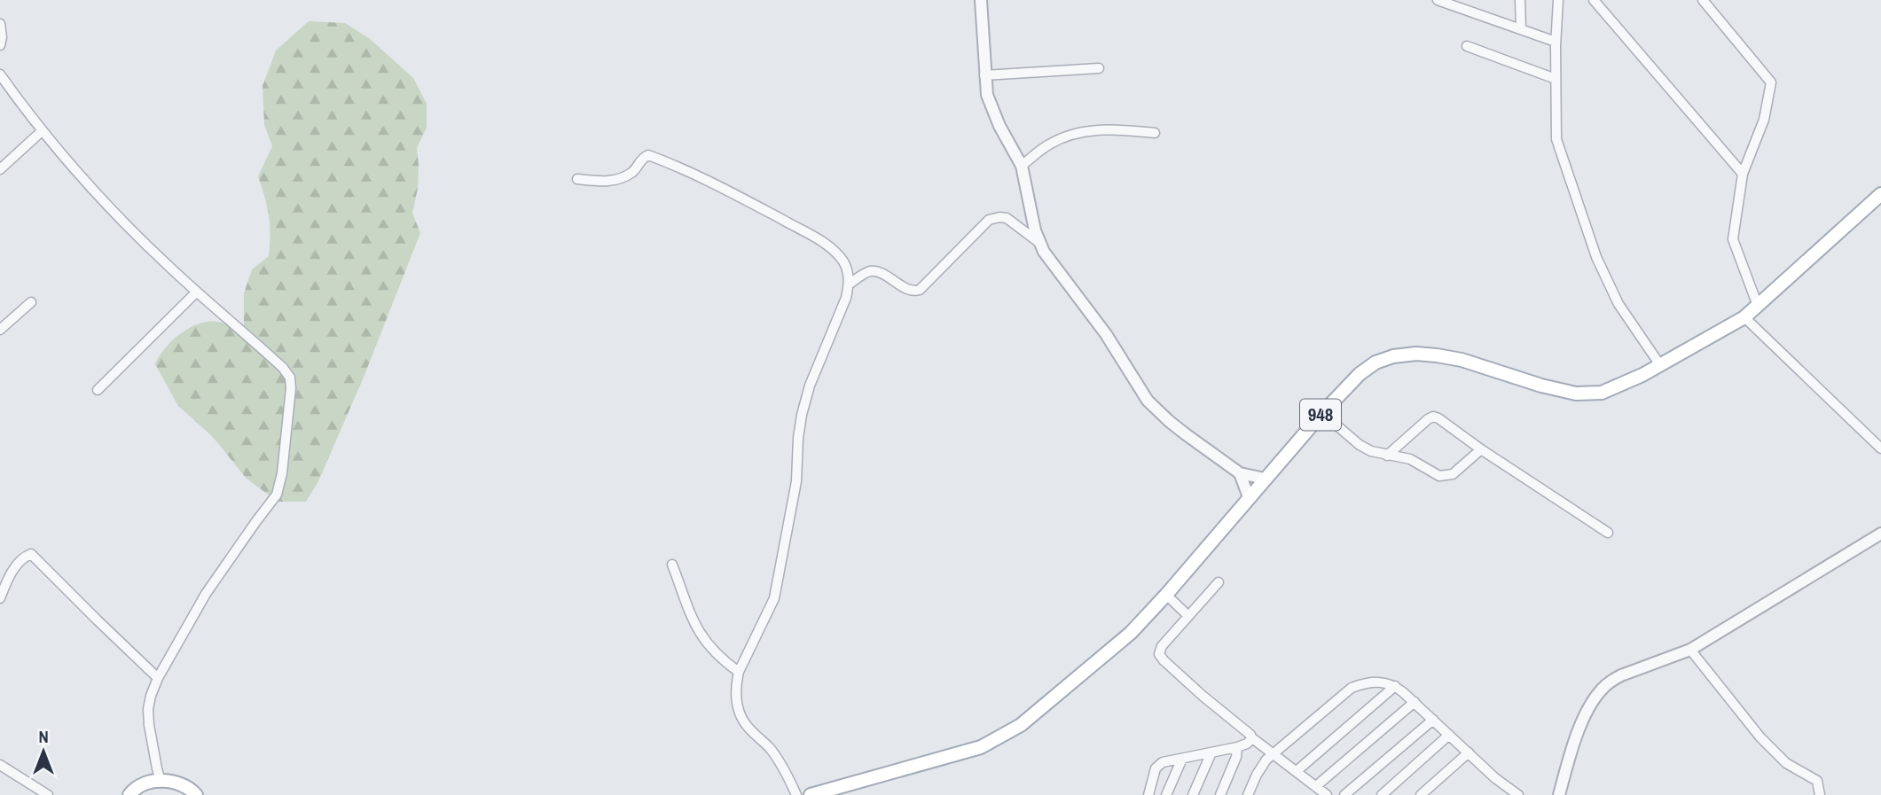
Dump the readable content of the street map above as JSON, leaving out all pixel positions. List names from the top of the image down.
{
  "streets": {
    "main road": ["948"]
  },
  "north": "top"
}
